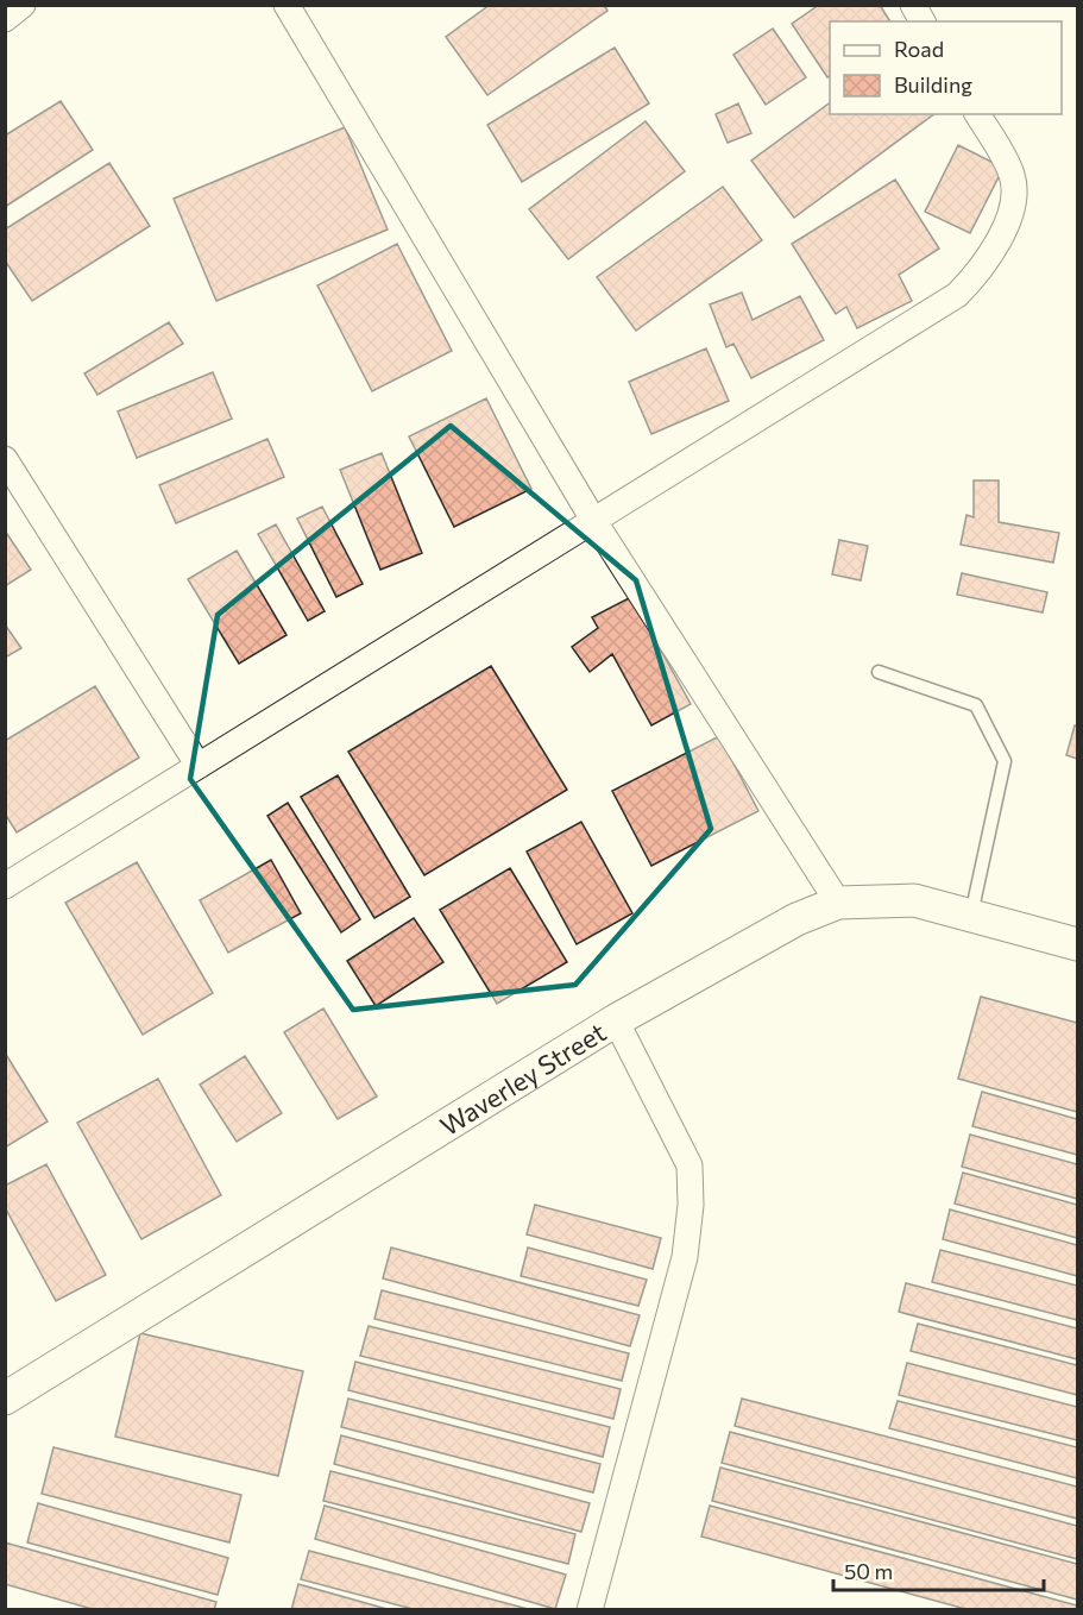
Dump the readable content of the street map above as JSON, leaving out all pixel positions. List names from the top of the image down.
{
  "streets": {
    "street": ["Waverley Street"]
  },
  "legend": ["Road", "Building"],
  "scale_bar": "50 m"
}
